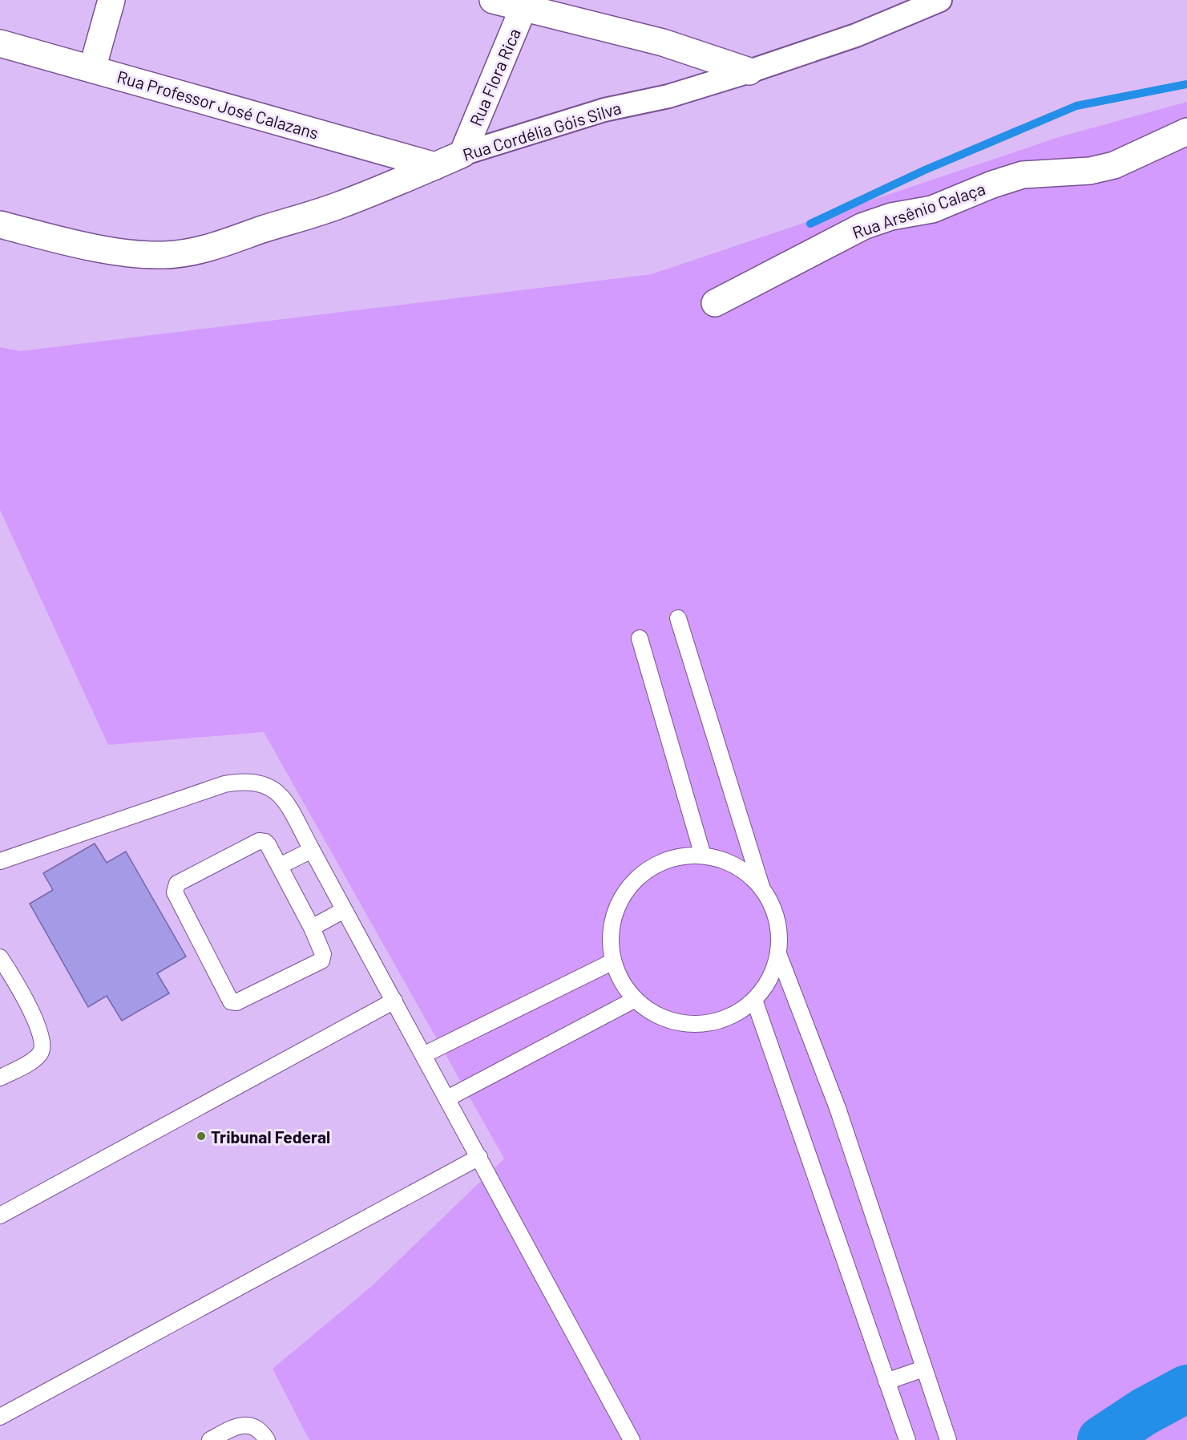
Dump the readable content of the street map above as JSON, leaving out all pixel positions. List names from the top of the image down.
{
  "streets": {
    "street": [
      "Rua Flora Rica",
      "Rua Professor José Calazans",
      "Rua Cordélia Góis Silva",
      "Rua Arsênio Calaça"
    ]
  },
  "crossings": [
    ["Rua Flora Rica", "Rua Cordélia Góis Silva"],
    ["Rua Professor José Calazans", "Rua Cordélia Góis Silva"]
  ],
  "places": ["Tribunal Federal"]
}
